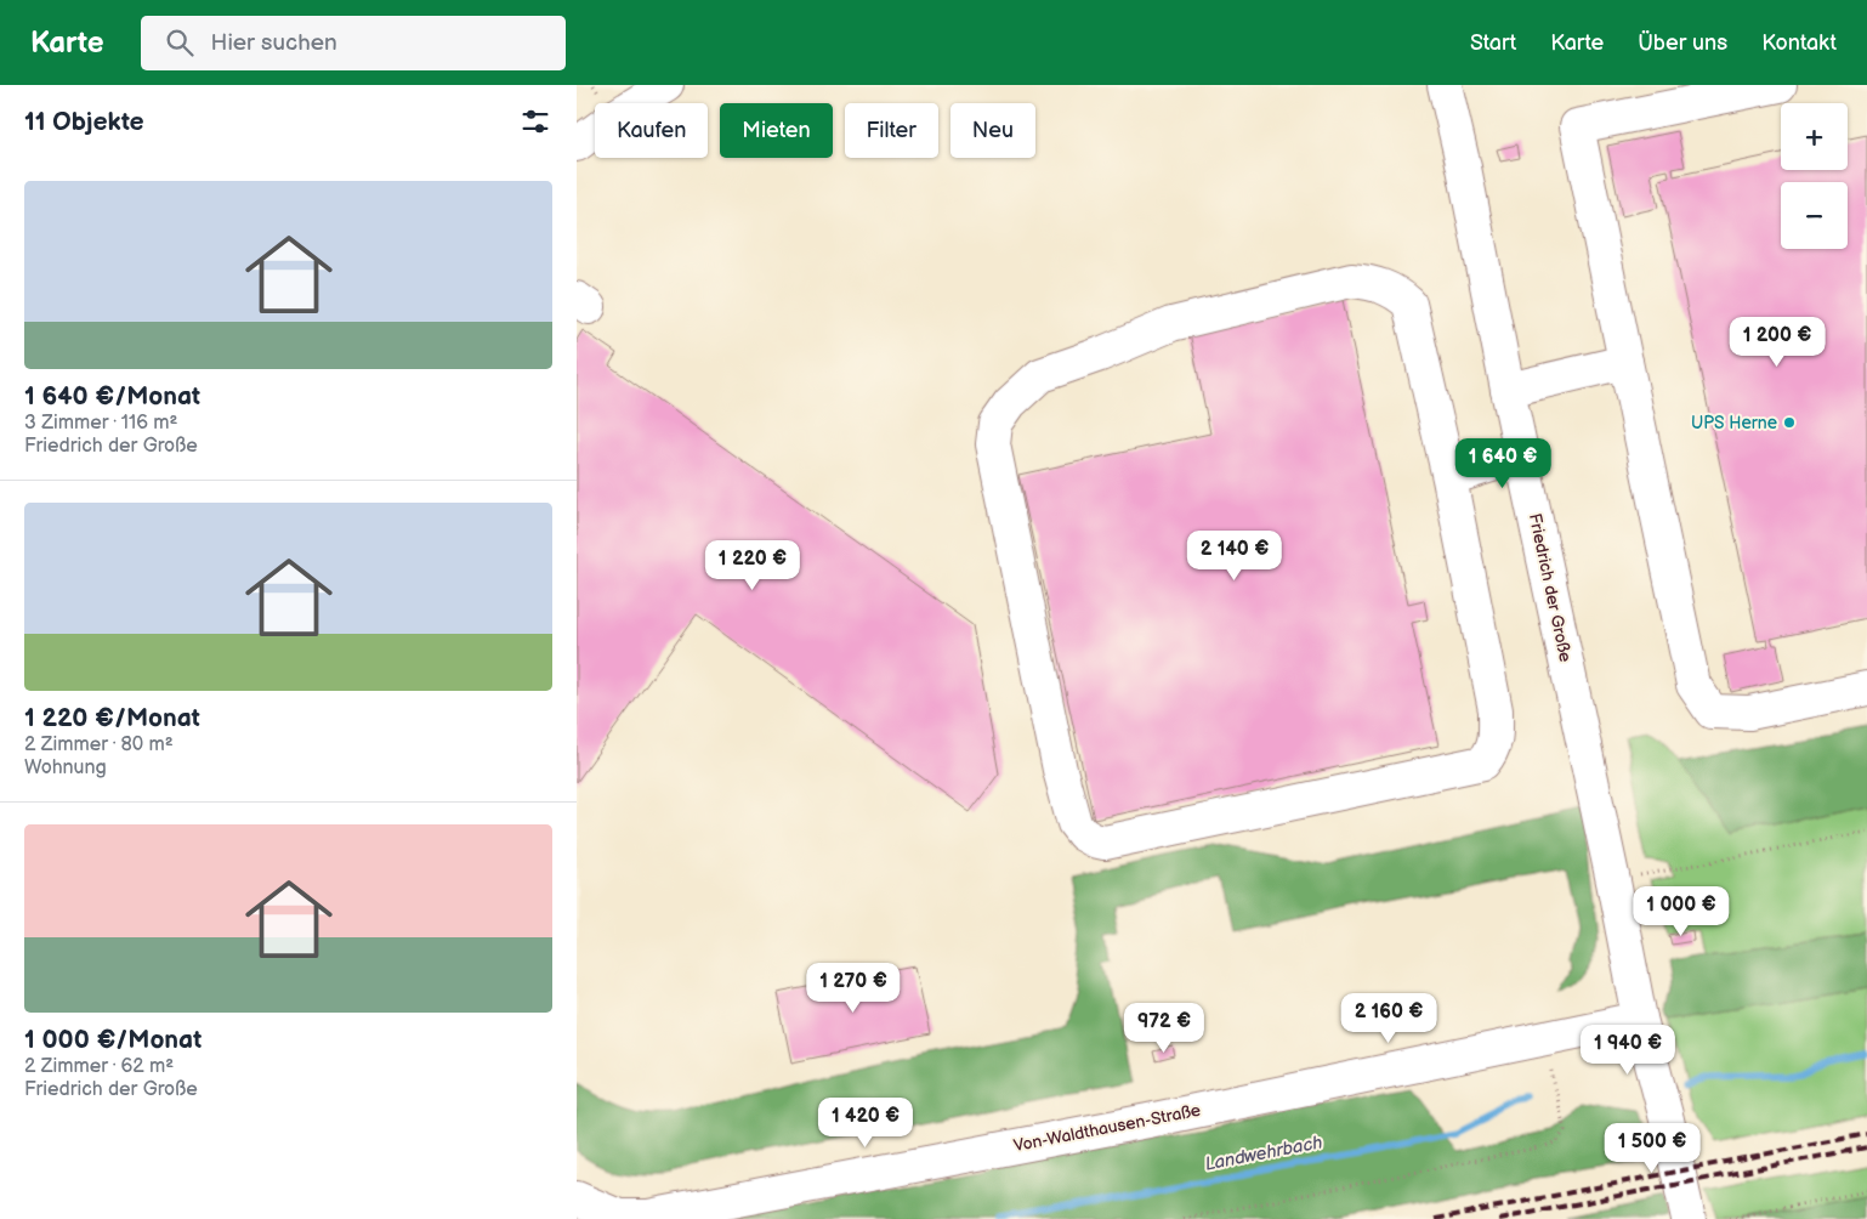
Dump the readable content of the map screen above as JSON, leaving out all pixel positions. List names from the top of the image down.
{
  "streets": {
    "street": ["Friedrich der Große", "Von-Waldthausen-Straße"]
  },
  "crossings": [
    ["Friedrich der Große", "Von-Waldthausen-Straße"]
  ],
  "water": ["Landwehrbach"],
  "places": ["UPS Herne"],
  "page": {
    "header": "Karte",
    "search": "Hier suchen",
    "nav": [
      "Start",
      "Karte",
      "Über uns",
      "Kontakt"
    ],
    "heading": "11 Objekte",
    "map_buttons": ["+", "−"],
    "chip": [
      "Kaufen",
      "Mieten",
      "Filter",
      "Neu"
    ],
    "list": [
      {
        "name": "1 640 €/Monat",
        "note": "3 Zimmer · 116 m² · Friedrich der Große"
      },
      {
        "name": "1 220 €/Monat",
        "note": "2 Zimmer · 80 m² · Wohnung"
      },
      {
        "name": "1 000 €/Monat",
        "note": "2 Zimmer · 62 m² · Friedrich der Große"
      }
    ],
    "price": [
      "1 200 €",
      "1 640 €",
      "2 140 €",
      "1 220 €",
      "1 000 €",
      "1 270 €",
      "2 160 €",
      "972 €",
      "1 940 €",
      "1 420 €",
      "1 500 €"
    ]
  }
}
